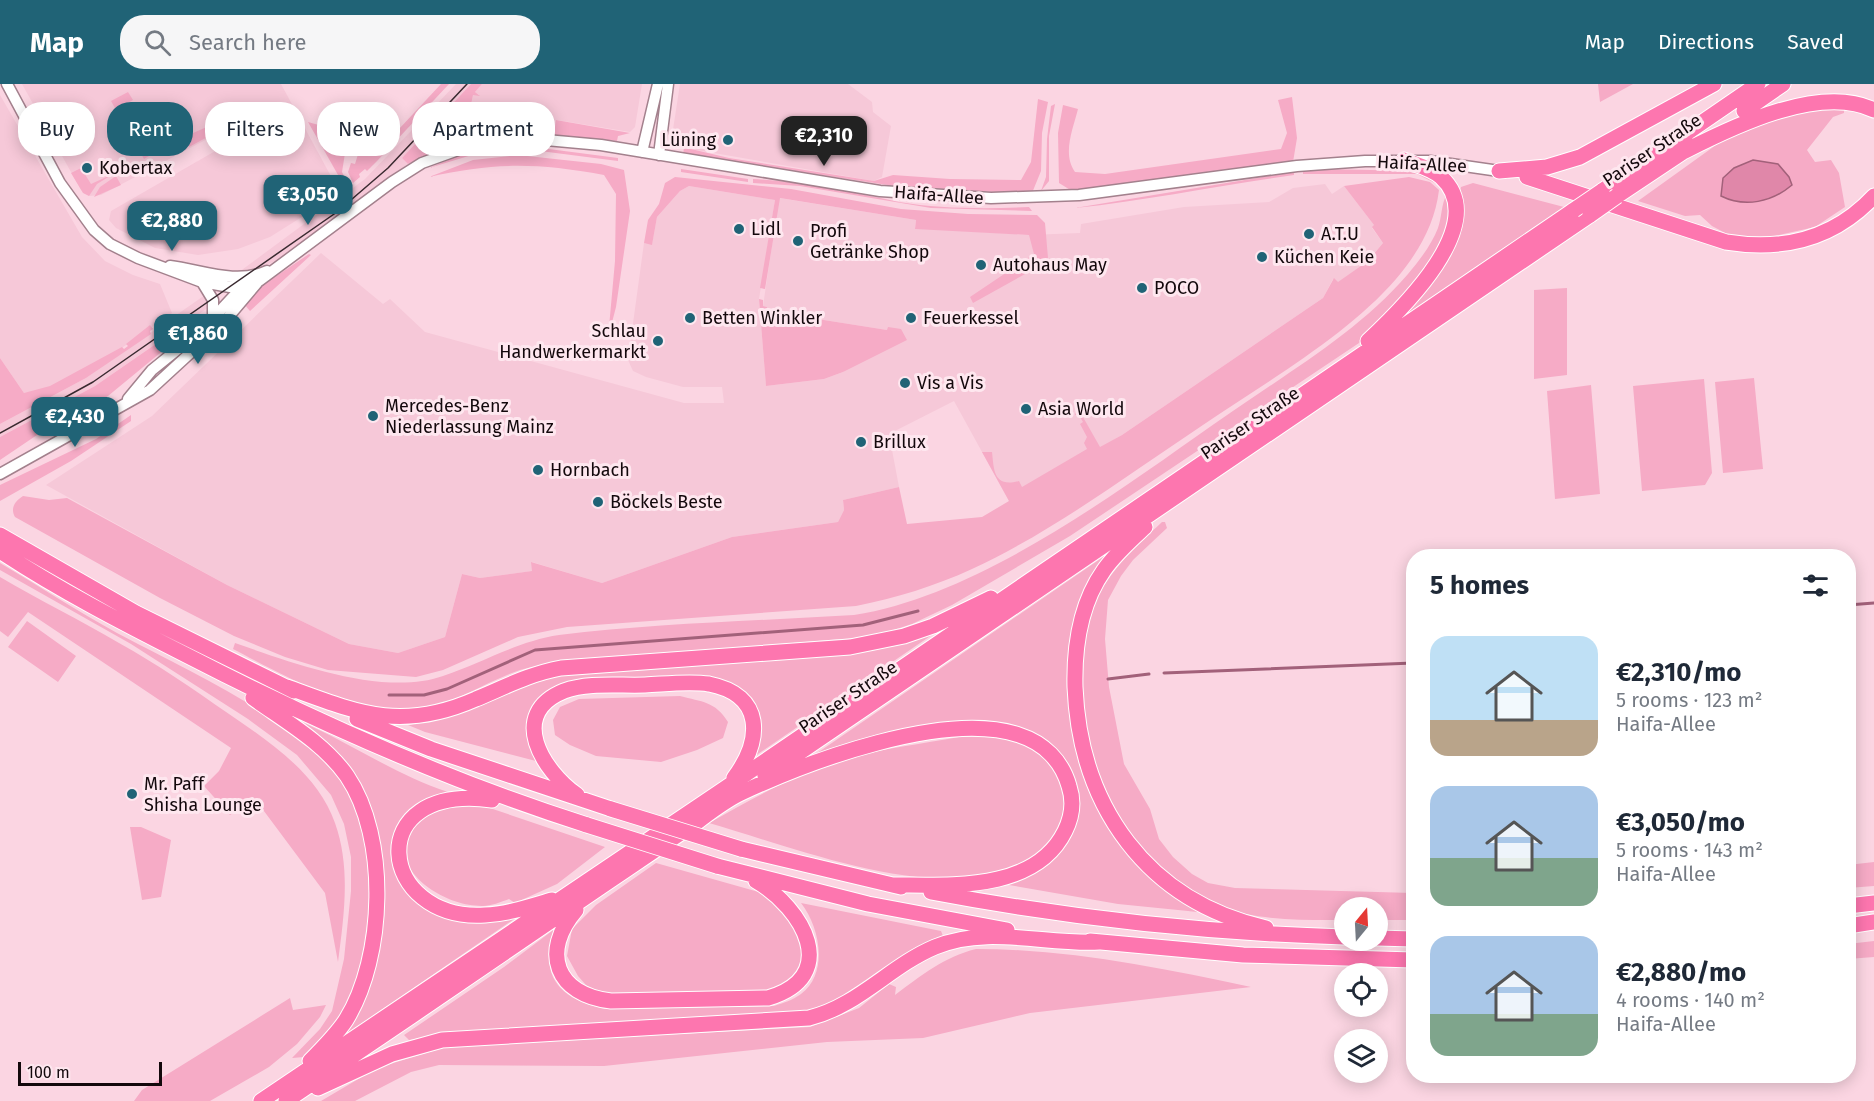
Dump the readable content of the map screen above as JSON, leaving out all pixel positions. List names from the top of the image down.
{
  "streets": {
    "highway": ["Pariser Straße"],
    "street": ["Haifa-Allee"]
  },
  "places": [
    "Lüning",
    "Kobertax",
    "Lidl",
    "A.T.U",
    "Profi Getränke Shop",
    "Küchen Keie",
    "Autohaus May",
    "POCO",
    "Betten Winkler",
    "Feuerkessel",
    "Schlau Handwerkermarkt",
    "Vis a Vis",
    "Asia World",
    "Mercedes-Benz Niederlassung Mainz",
    "Brillux",
    "Hornbach",
    "Böckels Beste",
    "Mr. Paff Shisha Lounge"
  ],
  "scale_bar": "100 m",
  "north": "top",
  "page": {
    "header": "Map",
    "search": "Search here",
    "nav": ["Map", "Directions", "Saved"],
    "chip": [
      "Buy",
      "Rent",
      "Filters",
      "New",
      "Apartment"
    ],
    "price": [
      "€2,310",
      "€3,050",
      "€2,880",
      "€1,860",
      "€2,430"
    ],
    "heading": "5 homes",
    "list": [
      {
        "name": "€2,310/mo",
        "note": "5 rooms · 123 m² · Haifa-Allee"
      },
      {
        "name": "€3,050/mo",
        "note": "5 rooms · 143 m² · Haifa-Allee"
      },
      {
        "name": "€2,880/mo",
        "note": "4 rooms · 140 m² · Haifa-Allee"
      }
    ],
    "scale": "100 m"
  }
}
